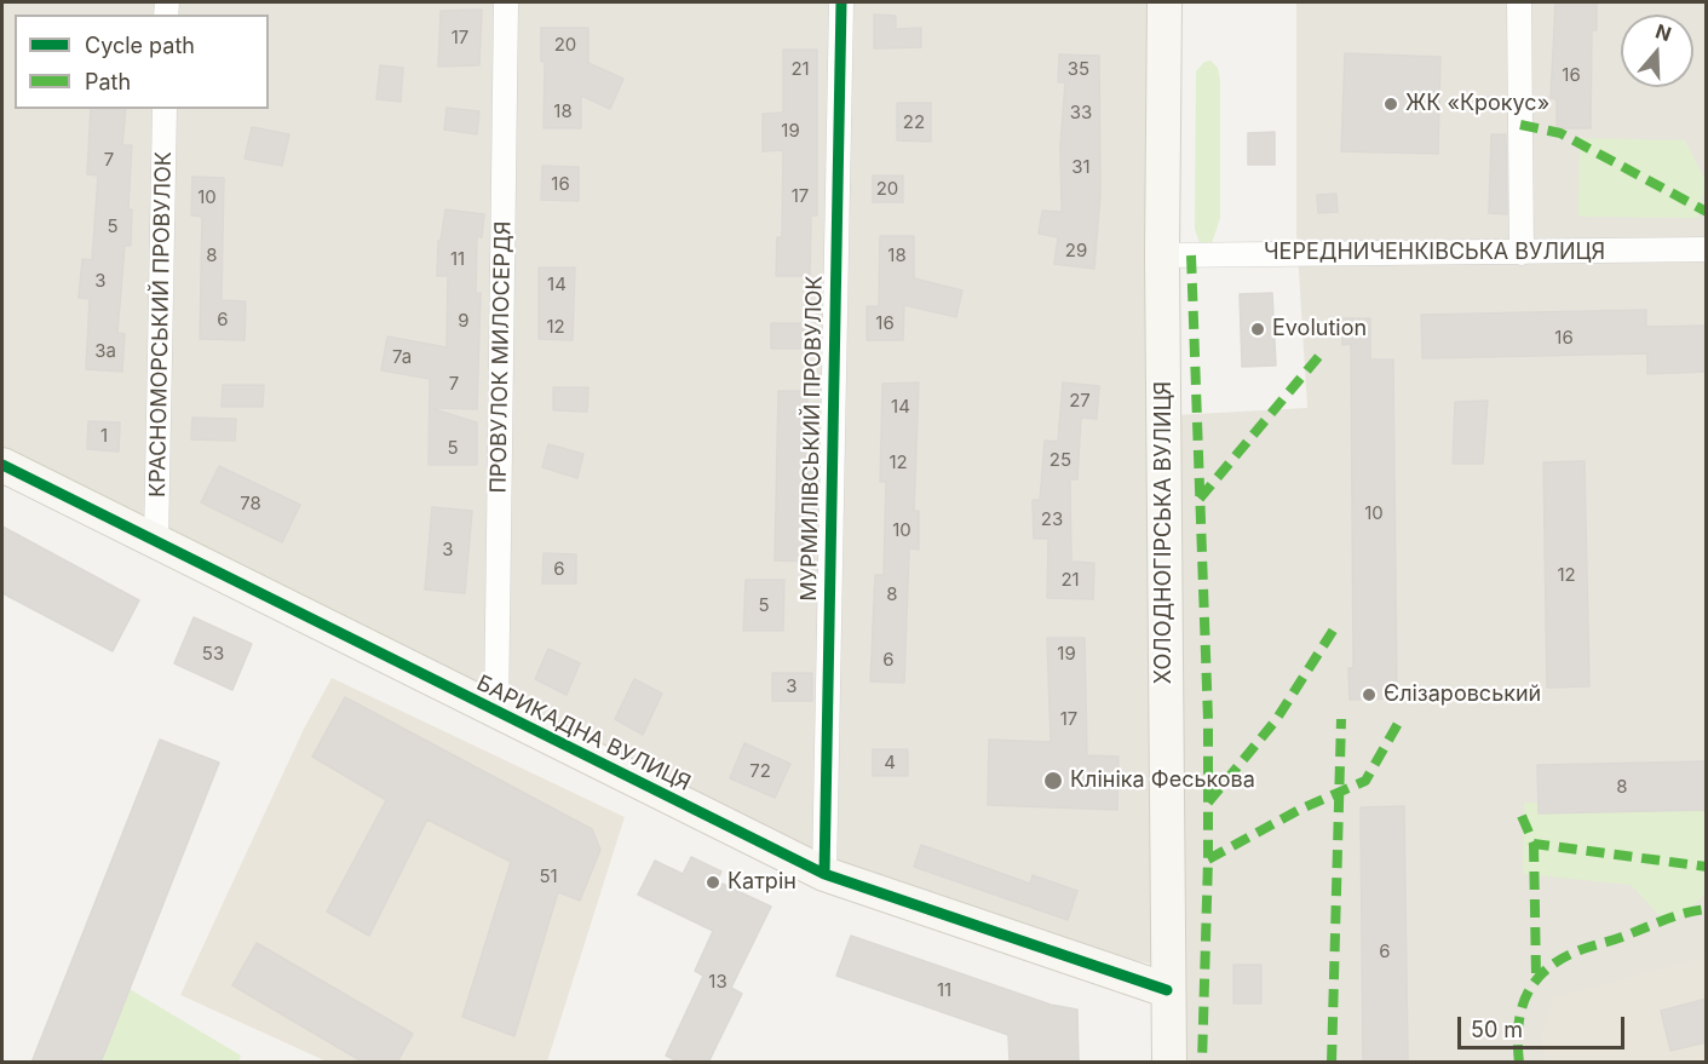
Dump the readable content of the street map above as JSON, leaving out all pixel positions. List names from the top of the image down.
{
  "streets": {
    "street": [
      "ЧЕРЕДНИЧЕНКІВСЬКА ВУЛИЦЯ",
      "КРАСНОМОРСЬКИЙ ПРОВУЛОК",
      "ПРОВУЛОК МИЛОСЕРДЯ",
      "МУРМИЛІВСЬКИЙ ПРОВУЛОК",
      "ХОЛОДНОГІРСЬКА ВУЛИЦЯ",
      "БАРИКАДНА ВУЛИЦЯ"
    ]
  },
  "crossings": [
    ["ЧЕРЕДНИЧЕНКІВСЬКА ВУЛИЦЯ", "ХОЛОДНОГІРСЬКА ВУЛИЦЯ"],
    ["КРАСНОМОРСЬКИЙ ПРОВУЛОК", "БАРИКАДНА ВУЛИЦЯ"],
    ["ПРОВУЛОК МИЛОСЕРДЯ", "БАРИКАДНА ВУЛИЦЯ"],
    ["МУРМИЛІВСЬКИЙ ПРОВУЛОК", "БАРИКАДНА ВУЛИЦЯ"],
    ["ХОЛОДНОГІРСЬКА ВУЛИЦЯ", "БАРИКАДНА ВУЛИЦЯ"]
  ],
  "places": [
    "ЖК «Крокус»",
    "Evolution",
    "Єлізаровський",
    "Клініка Феськова",
    "Катрін"
  ],
  "house_numbers": [
    "17",
    "20",
    "21",
    "35",
    "16",
    "18",
    "33",
    "22",
    "19",
    "7",
    "31",
    "16",
    "20",
    "17",
    "10",
    "5",
    "29",
    "8",
    "18",
    "11",
    "3",
    "14",
    "6",
    "9",
    "16",
    "12",
    "16",
    "3а",
    "7а",
    "7",
    "27",
    "14",
    "1",
    "5",
    "25",
    "12",
    "78",
    "10",
    "23",
    "10",
    "3",
    "6",
    "12",
    "21",
    "8",
    "5",
    "53",
    "19",
    "6",
    "3",
    "17",
    "4",
    "72",
    "8",
    "51",
    "6",
    "13",
    "11"
  ],
  "legend": ["Cycle path", "Path"],
  "scale_bar": "50 m",
  "north": "top"
}
